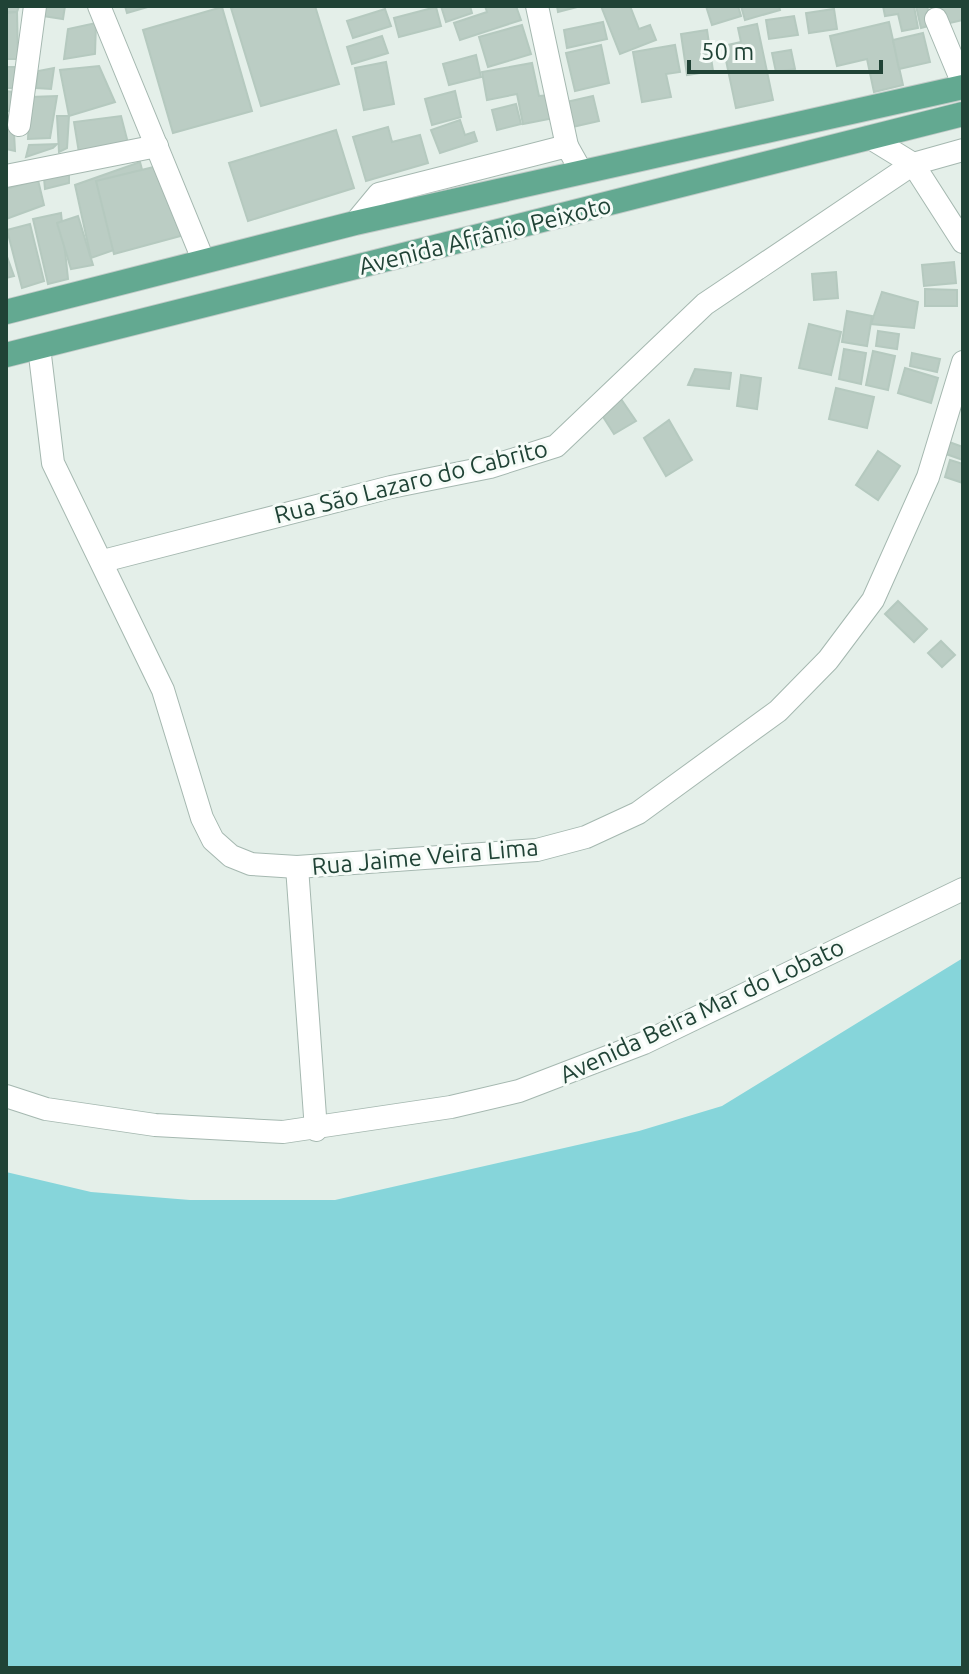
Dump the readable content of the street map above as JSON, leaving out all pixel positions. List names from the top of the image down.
{
  "streets": {
    "main road": ["Avenida Afrânio Peixoto"],
    "street": ["Rua São Lazaro do Cabrito", "Rua Jaime Veira Lima", "Avenida Beira Mar do Lobato"]
  },
  "crossings": [
    ["Avenida Afrânio Peixoto", "Rua Jaime Veira Lima"],
    ["Rua São Lazaro do Cabrito", "Rua Jaime Veira Lima"]
  ],
  "scale_bar": "50 m"
}
